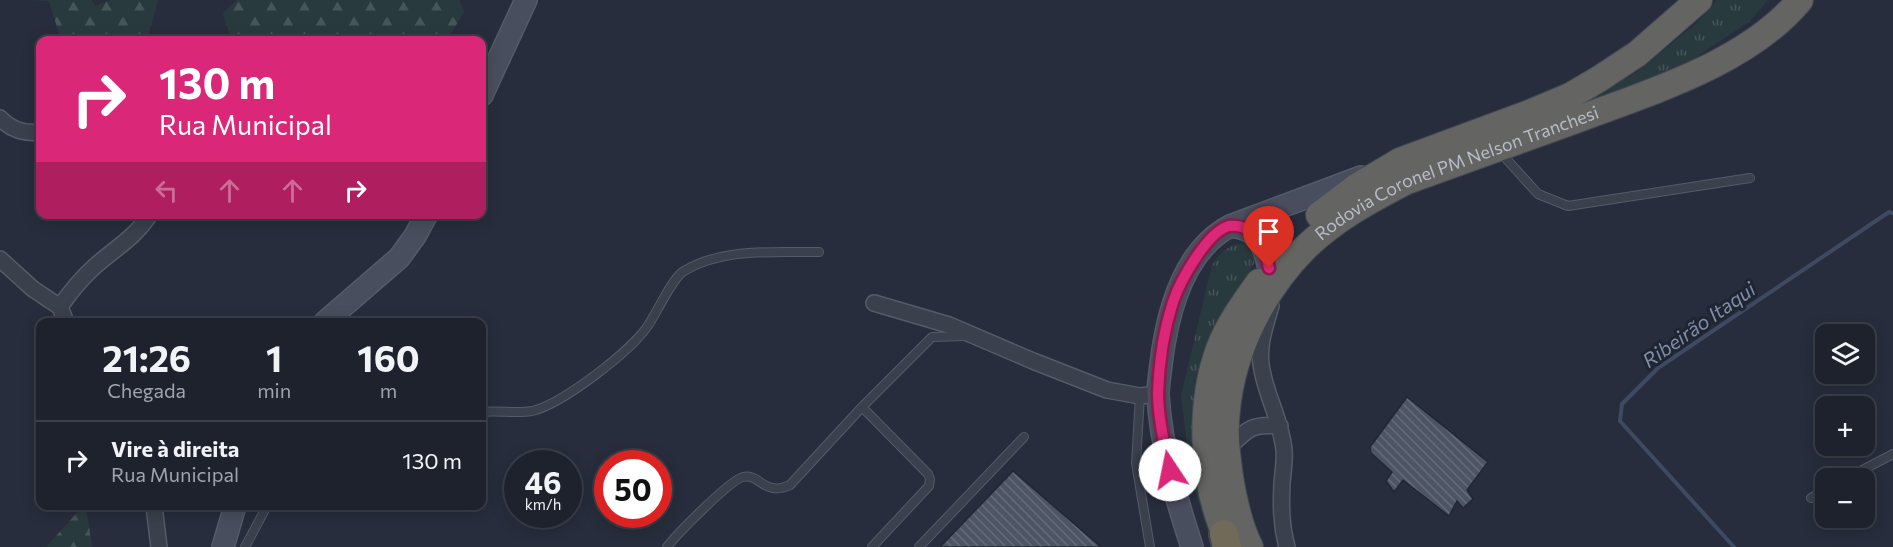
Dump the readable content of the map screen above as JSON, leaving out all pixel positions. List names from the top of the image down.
{
  "streets": {
    "highway": ["Rodovia Coronel PM Nelson Tranchesi"]
  },
  "water": ["Ribeirão Itaqui"],
  "page": {
    "turn": ["130 m", "Rua Municipal"],
    "eta": [
      "21:26",
      "Chegada",
      "1",
      "min",
      "160",
      "m"
    ],
    "map_buttons": ["+", "−"],
    "list": [
      {
        "name": "Vire à direita",
        "note": "Rua Municipal",
        "value": "130 m"
      }
    ],
    "speed": "46 km/h",
    "limit": "50"
  }
}
